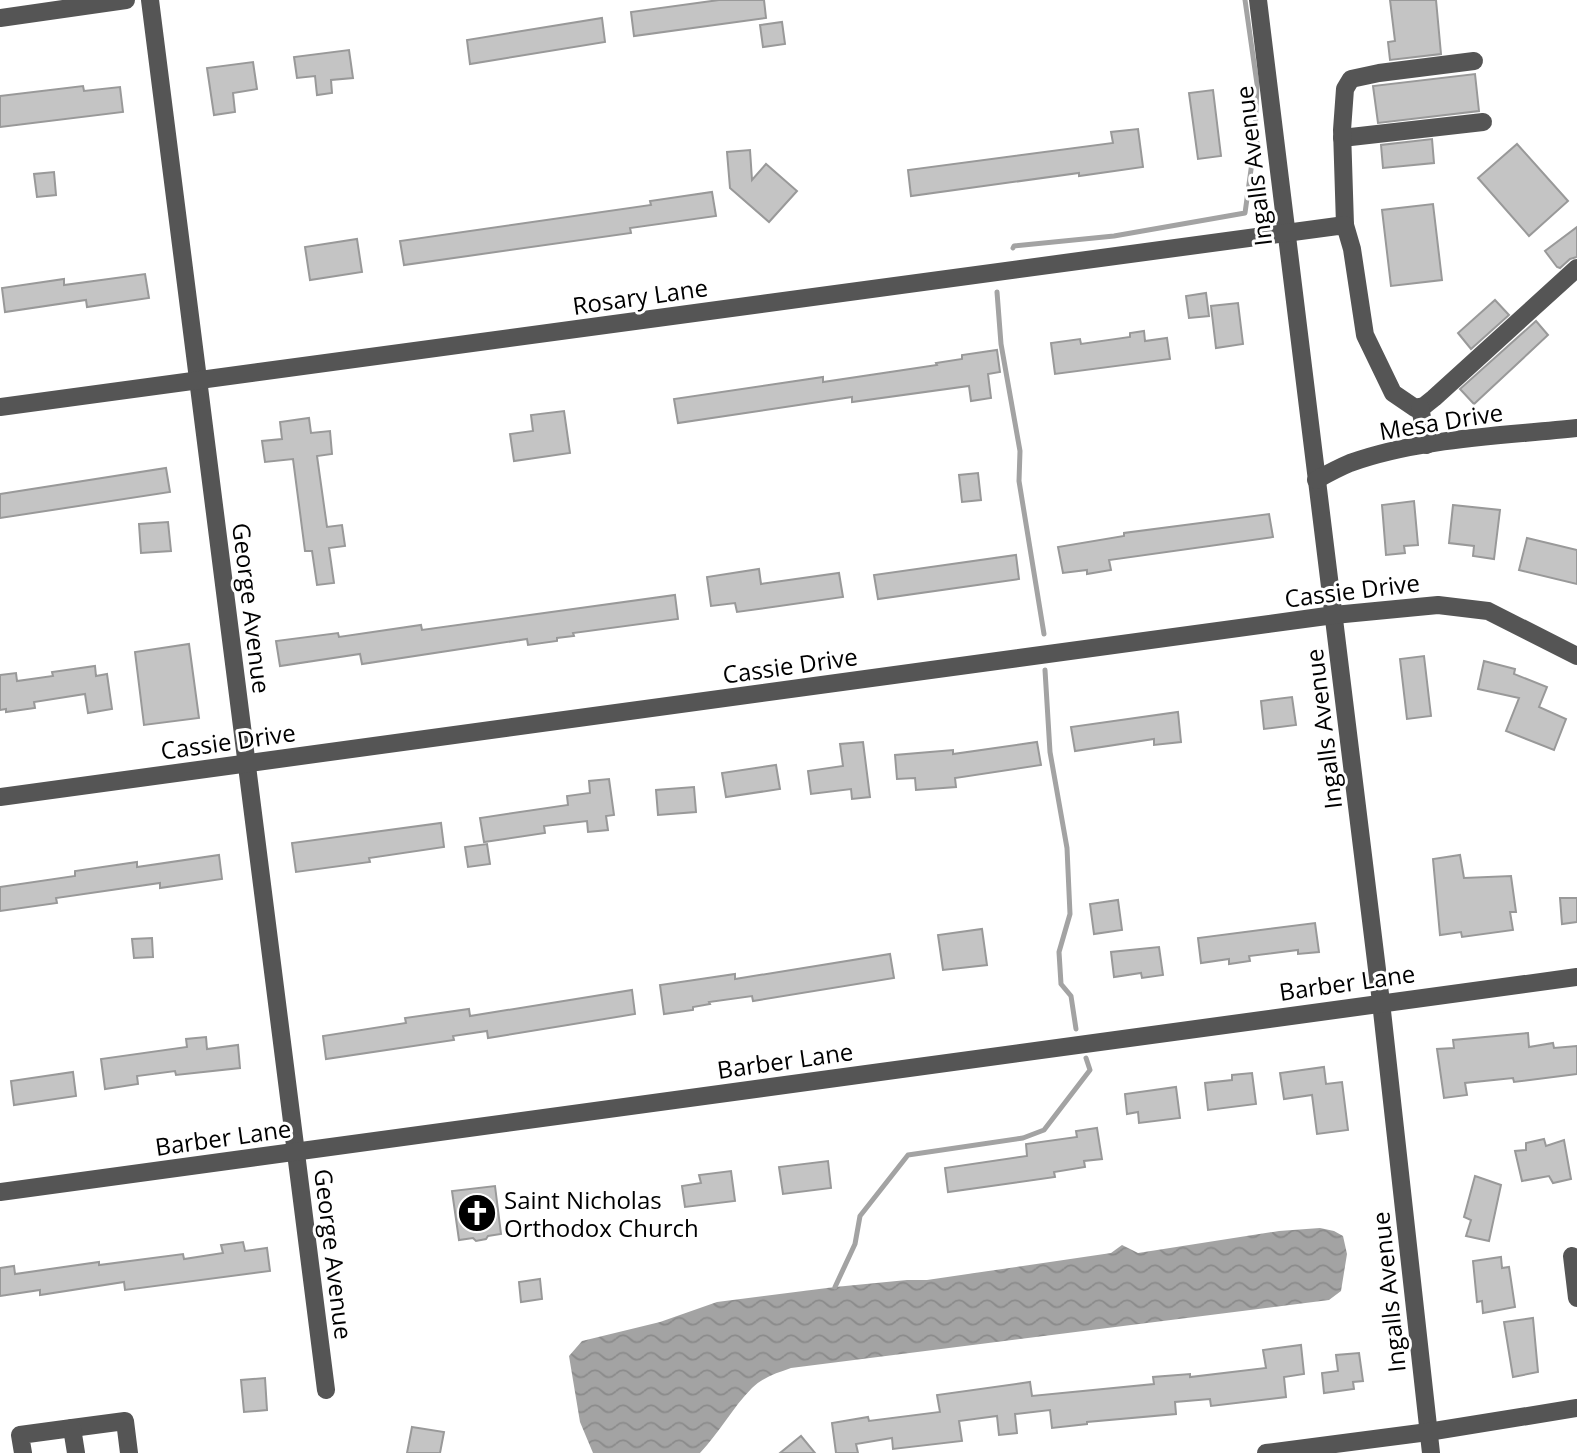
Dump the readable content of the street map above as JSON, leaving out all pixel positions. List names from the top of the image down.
{
  "streets": {
    "street": [
      "Ingalls Avenue",
      "Rosary Lane",
      "Mesa Drive",
      "Cassie Drive",
      "George Avenue",
      "Barber Lane"
    ]
  },
  "crossings": [
    ["Ingalls Avenue", "Rosary Lane"],
    ["Ingalls Avenue", "Mesa Drive"],
    ["Ingalls Avenue", "Cassie Drive"],
    ["Ingalls Avenue", "Barber Lane"],
    ["Rosary Lane", "George Avenue"],
    ["Cassie Drive", "George Avenue"],
    ["George Avenue", "Barber Lane"]
  ],
  "places": {
    "church": ["Saint Nicholas Orthodox Church"]
  }
}
